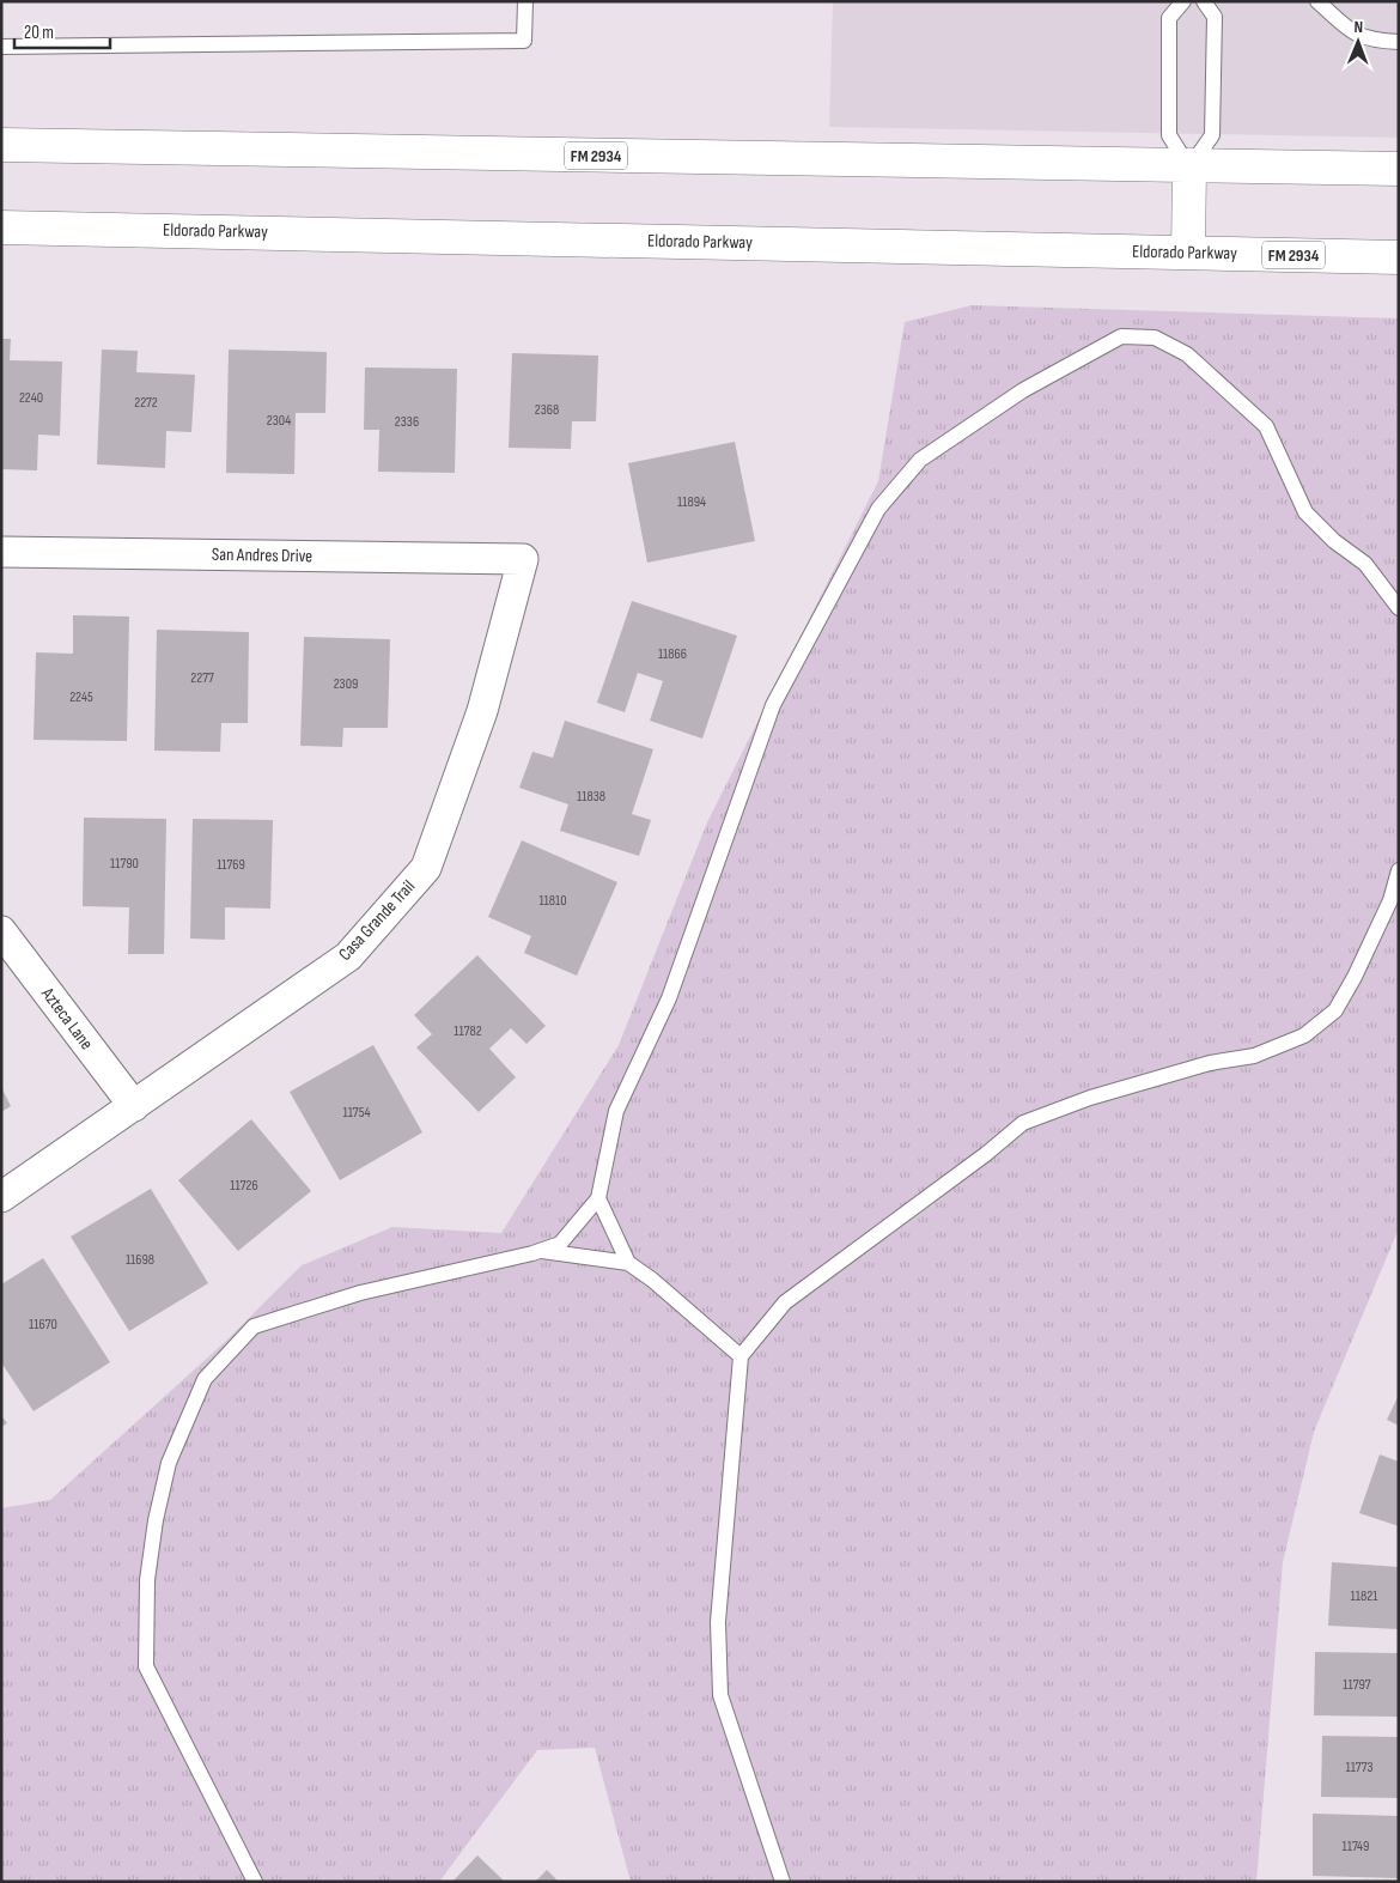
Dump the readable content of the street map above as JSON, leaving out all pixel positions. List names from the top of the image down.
{
  "streets": {
    "main road": ["FM 2934", "Eldorado Parkway"],
    "street": ["San Andres Drive", "Casa Grande Trail", "Azteca Lane"]
  },
  "crossings": [
    ["San Andres Drive", "Casa Grande Trail"],
    ["Casa Grande Trail", "Azteca Lane"]
  ],
  "house_numbers": [
    "2240",
    "2272",
    "2368",
    "2304",
    "2336",
    "11894",
    "11866",
    "2277",
    "2309",
    "2245",
    "11838",
    "11790",
    "11769",
    "11810",
    "11782",
    "11754",
    "11726",
    "11698",
    "11670",
    "11821",
    "11797",
    "11773",
    "11749"
  ],
  "scale_bar": "20 m",
  "north": "top"
}
